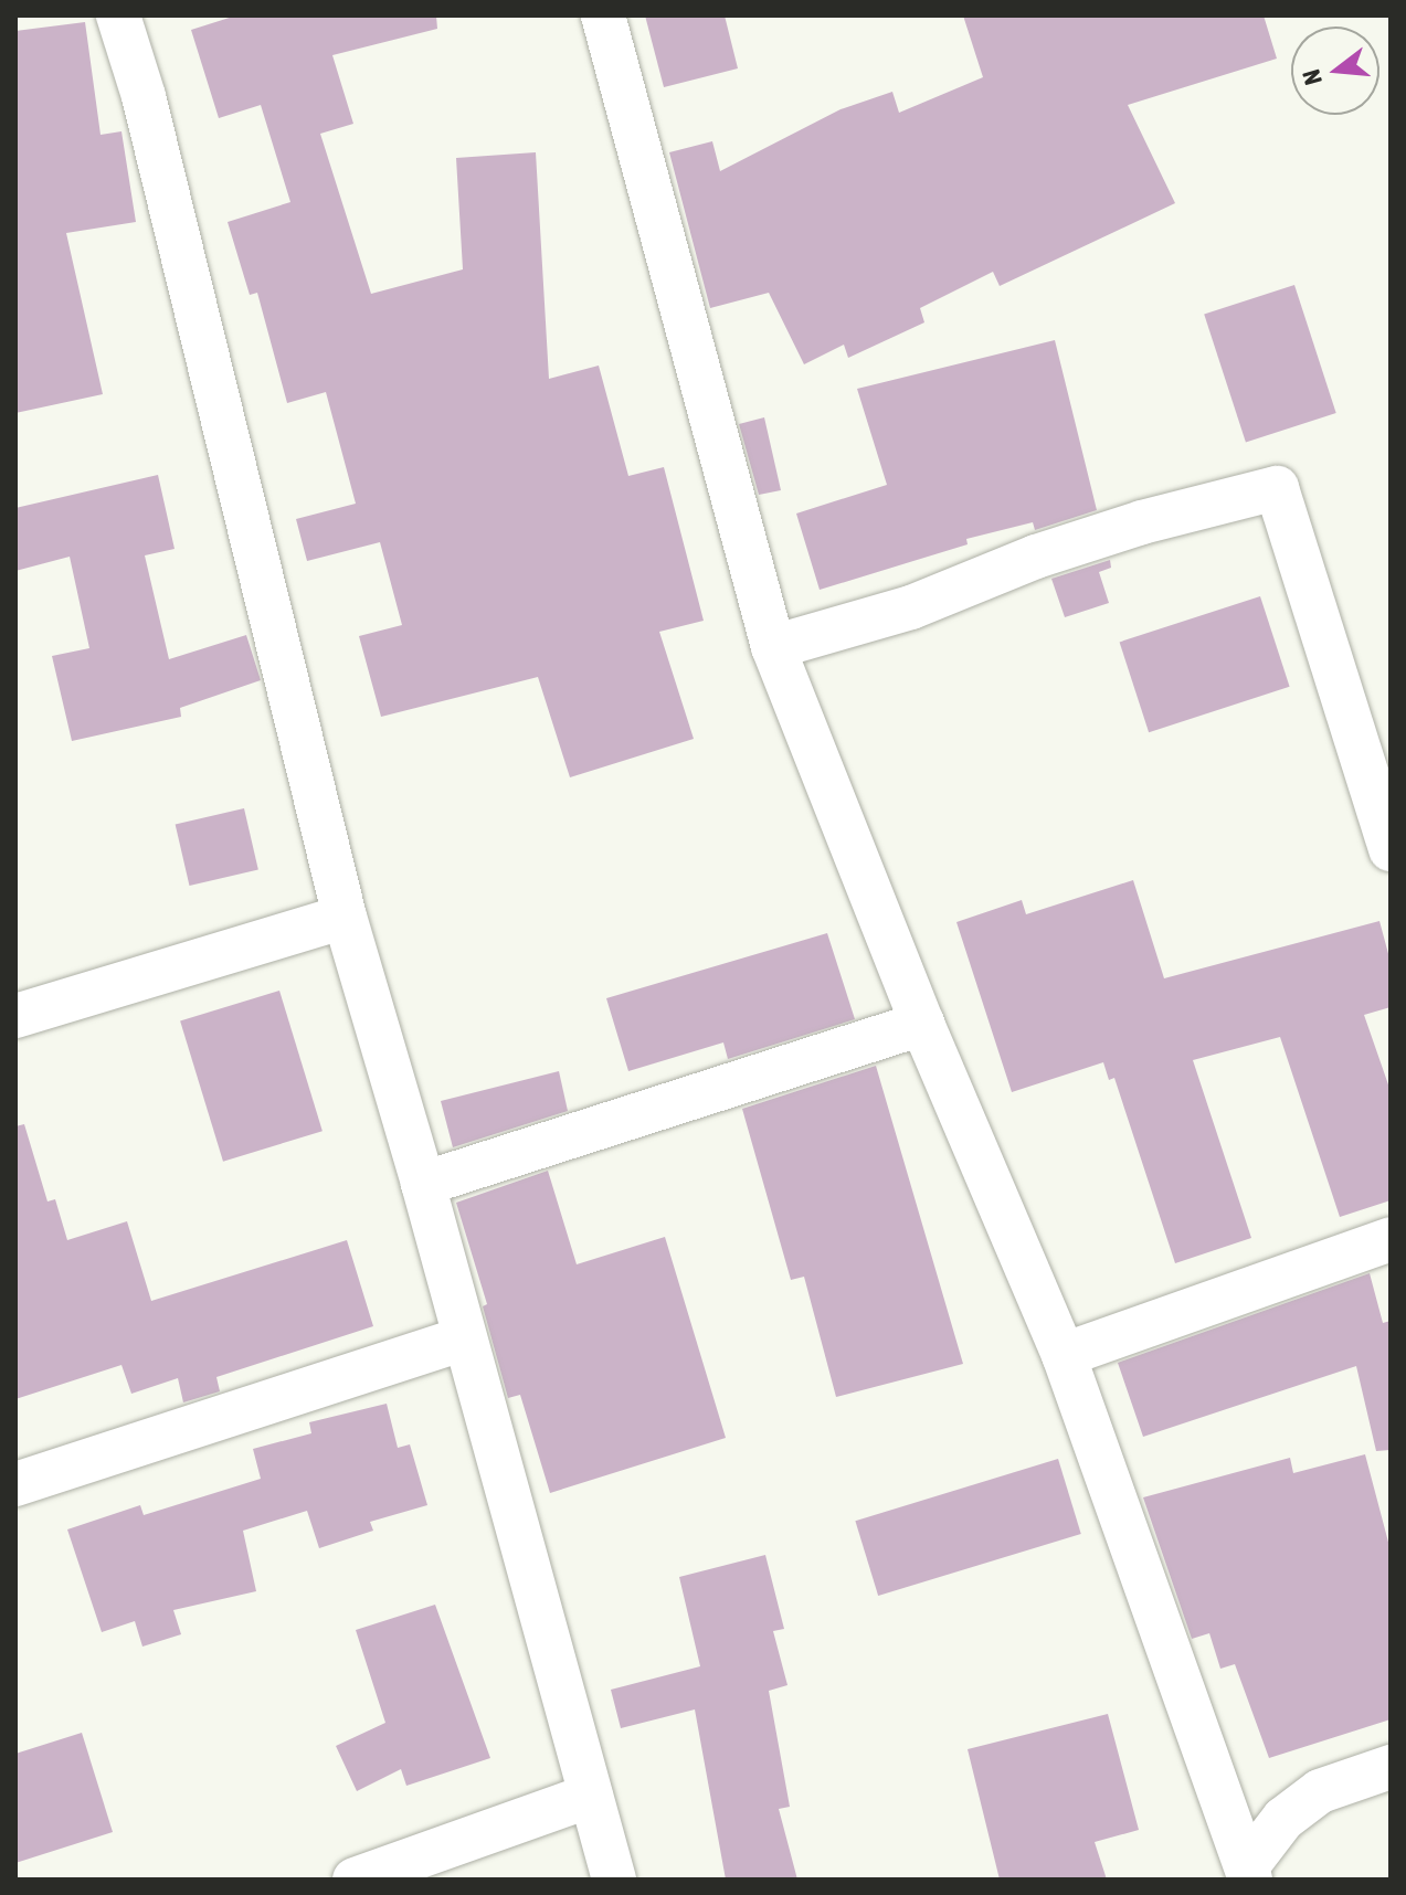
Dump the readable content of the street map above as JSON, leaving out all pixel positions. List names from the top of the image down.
{
  "north": "left"
}
